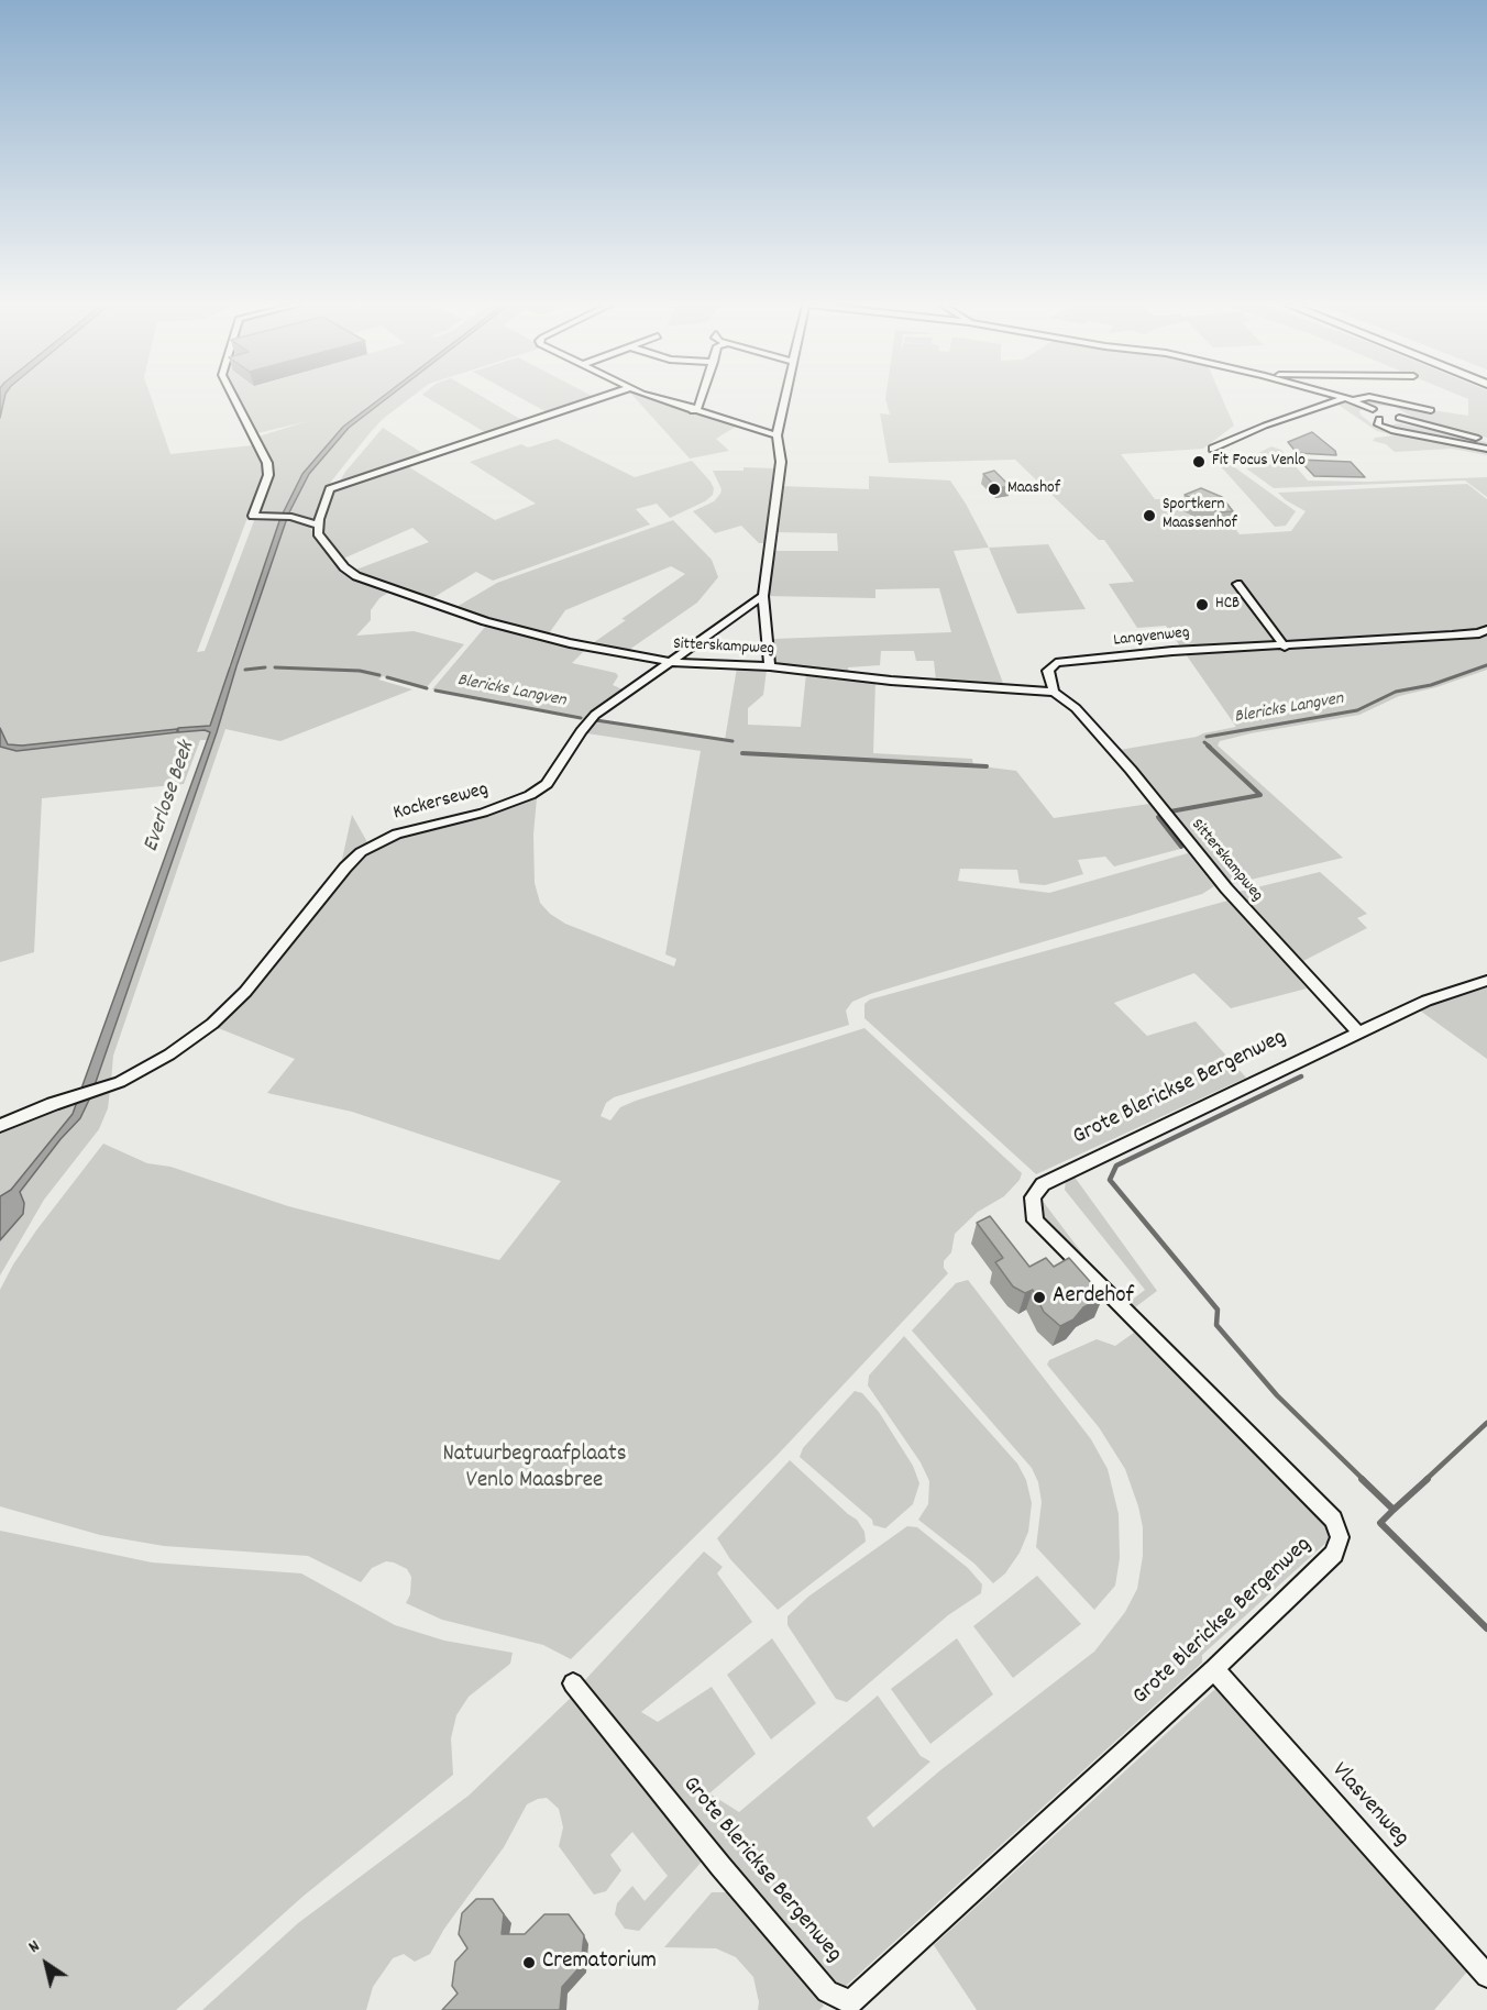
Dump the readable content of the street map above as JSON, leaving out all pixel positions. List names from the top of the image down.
{
  "streets": {
    "street": [
      "Langvenweg",
      "Sitterskampweg",
      "Kockerseweg",
      "Grote Blerickse Bergenweg",
      "Vlasvenweg"
    ]
  },
  "crossings": [
    ["Langvenweg", "Sitterskampweg"],
    ["Sitterskampweg", "Kockerseweg"],
    ["Sitterskampweg", "Grote Blerickse Bergenweg"],
    ["Grote Blerickse Bergenweg", "Vlasvenweg"]
  ],
  "water": ["Blericks Langven", "Everlose Beek"],
  "parks": ["Natuurbegraafplaats Venlo Maasbree"],
  "places": [
    "Fit Focus Venlo",
    "Maashof",
    "Sportkern Maassenhof",
    "HCB",
    "Aerdehof",
    "Crematorium"
  ],
  "north": "top left"
}
